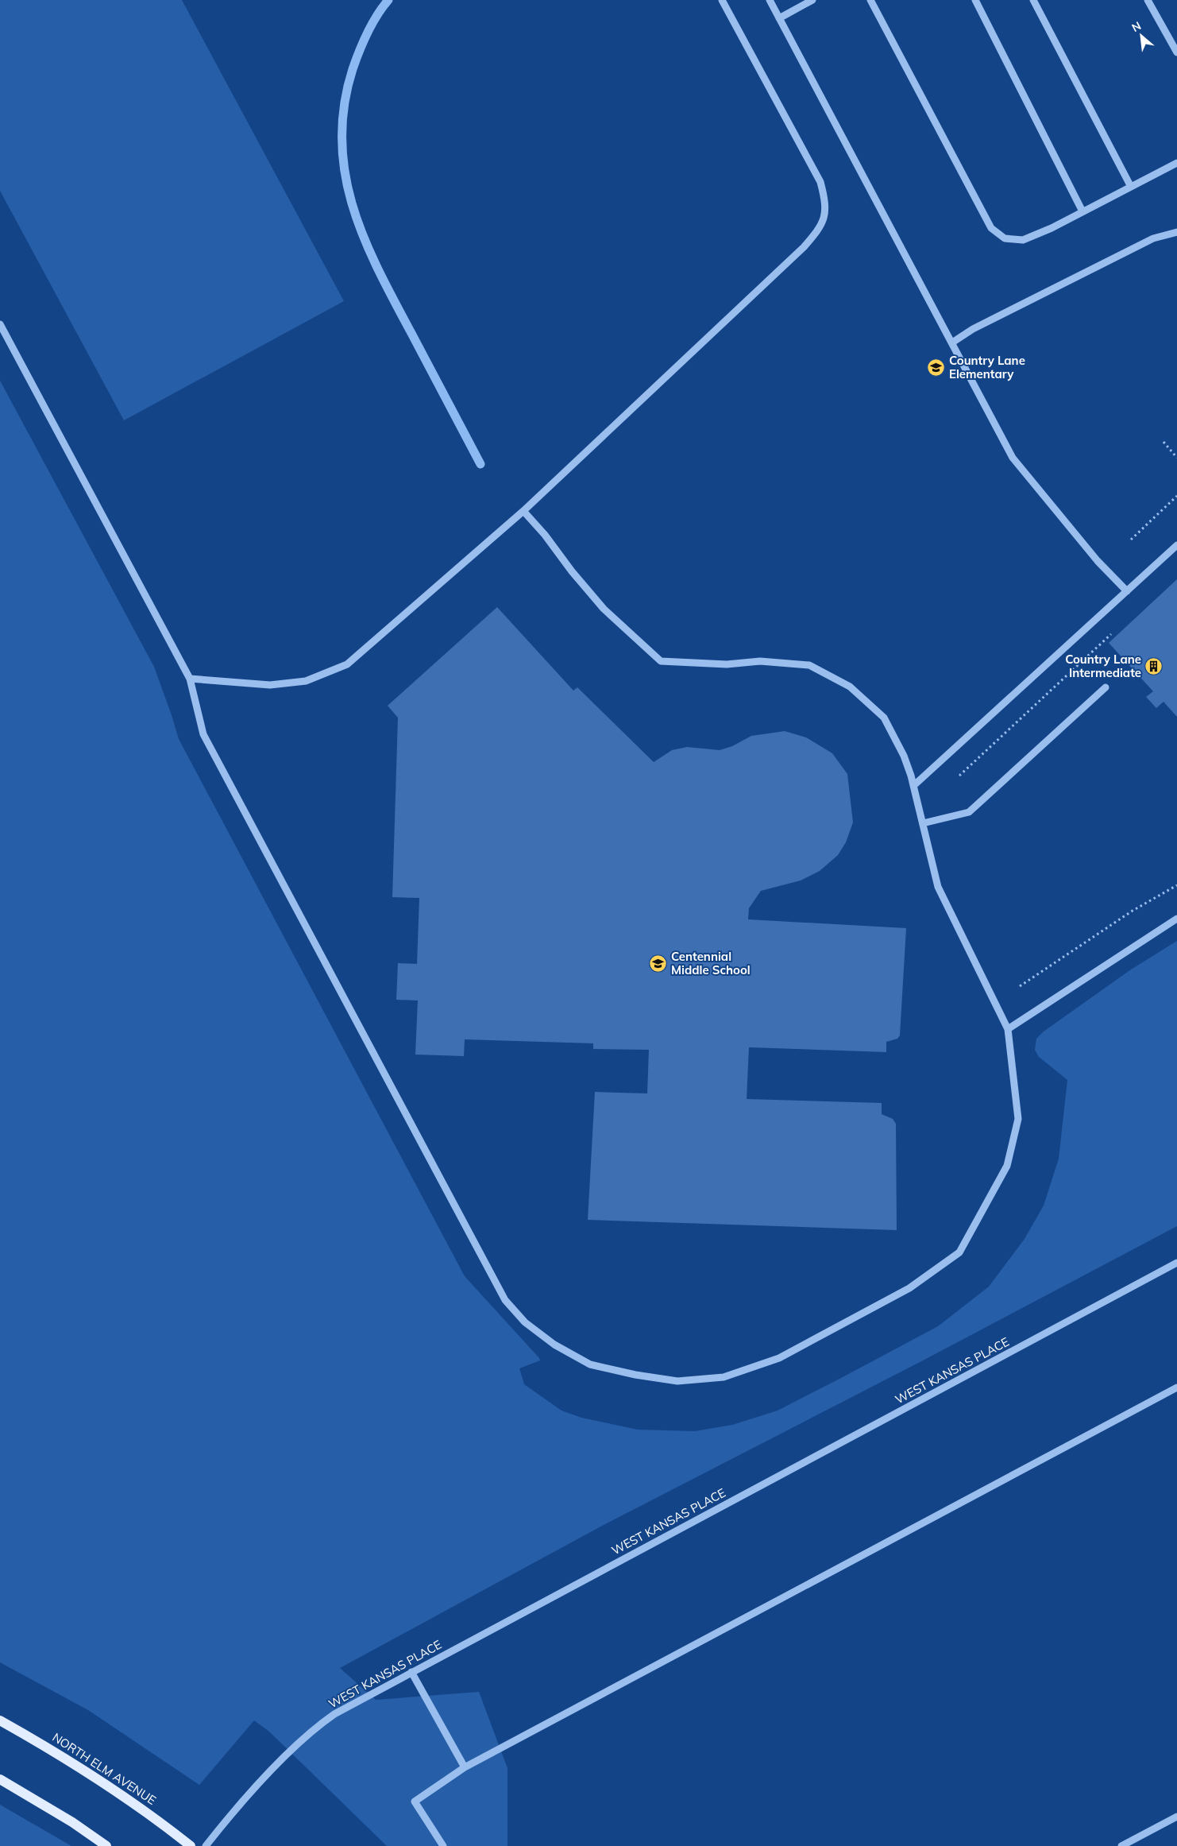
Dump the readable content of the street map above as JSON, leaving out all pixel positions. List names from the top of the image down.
{
  "streets": {
    "main road": ["NORTH ELM AVENUE"],
    "street": ["WEST KANSAS PLACE"]
  },
  "places": {
    "school or university": ["Country Lane Elementary", "Centennial Middle School"],
    "building": ["Country Lane Intermediate"]
  },
  "north": "top left"
}
